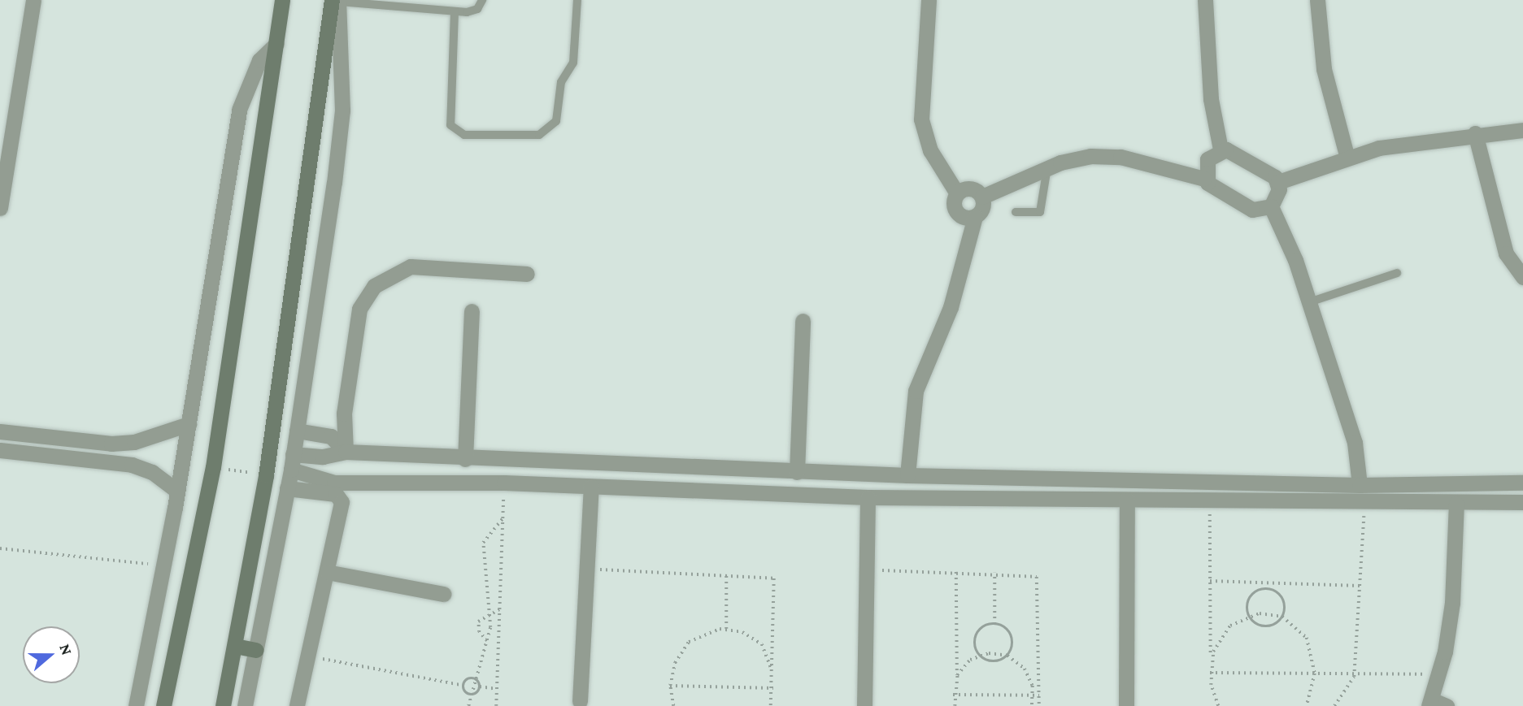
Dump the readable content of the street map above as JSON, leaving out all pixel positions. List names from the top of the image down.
{
  "north": "right"
}
